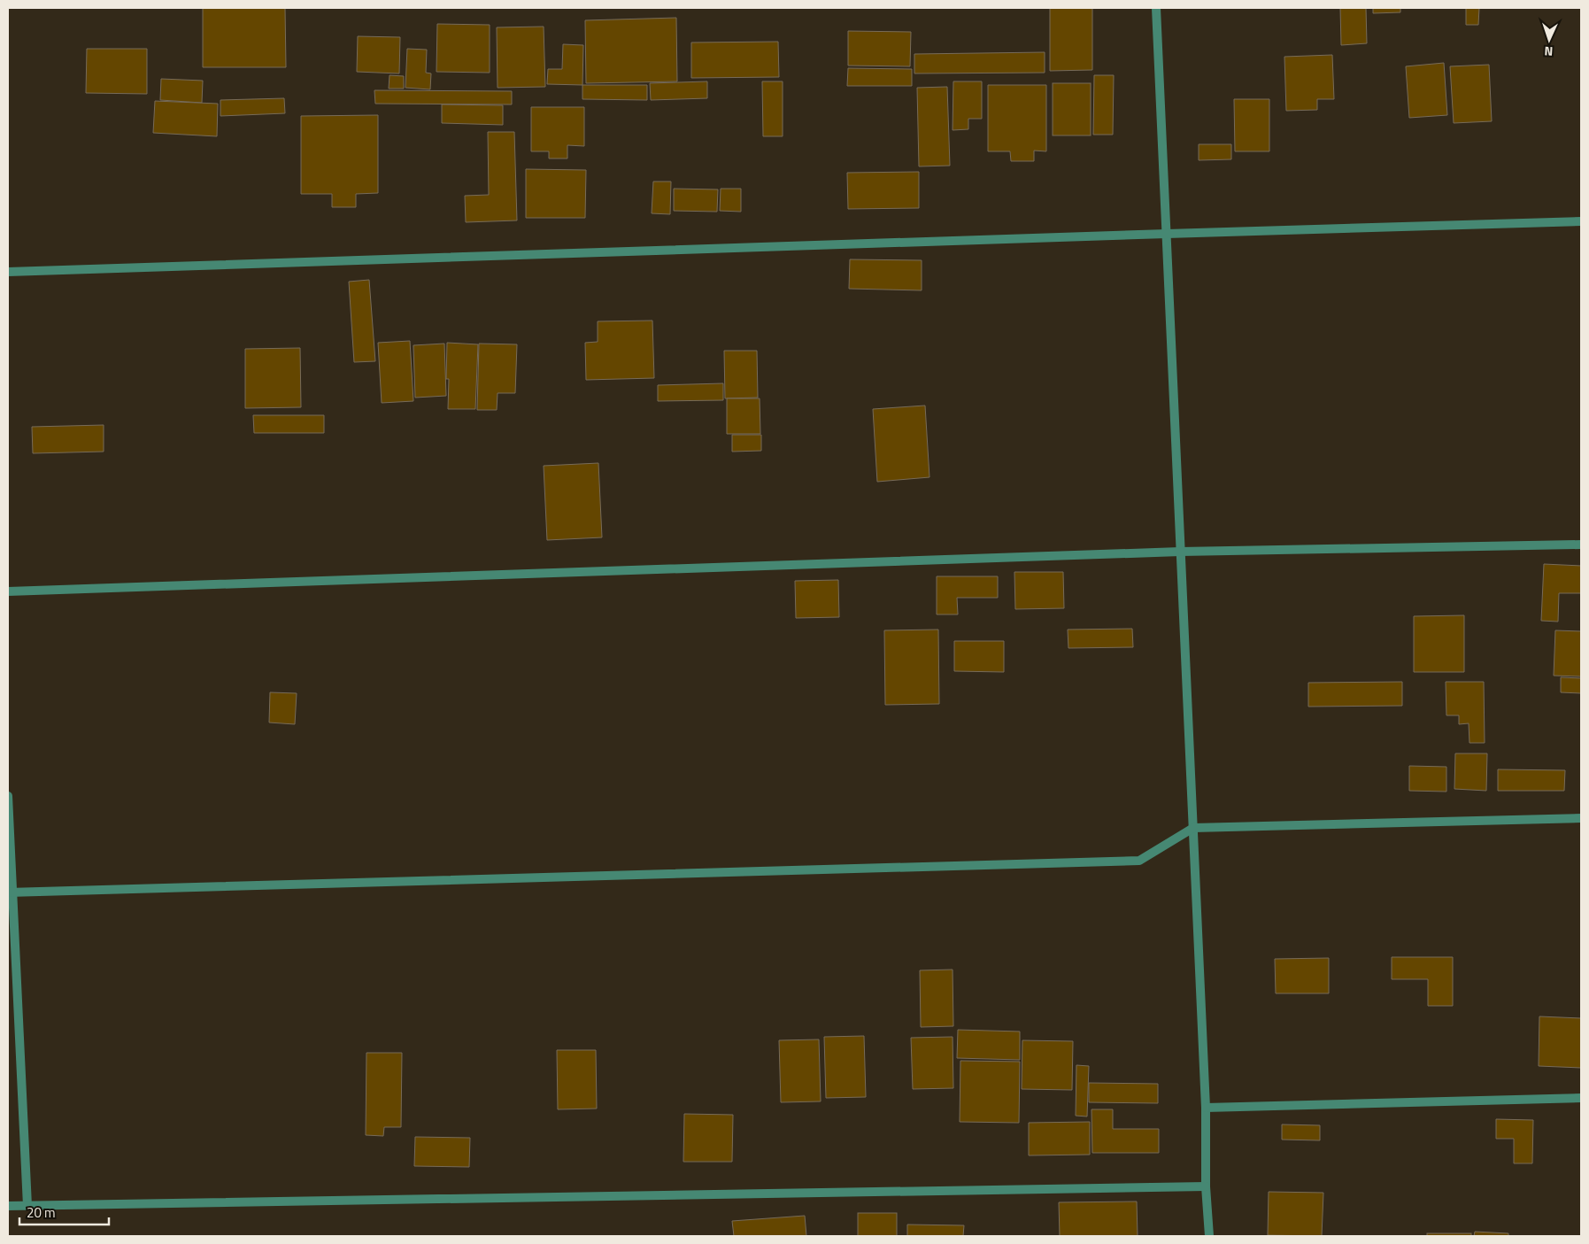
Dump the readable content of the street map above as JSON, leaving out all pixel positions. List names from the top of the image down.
{
  "scale_bar": "20 m",
  "north": "bottom"
}
